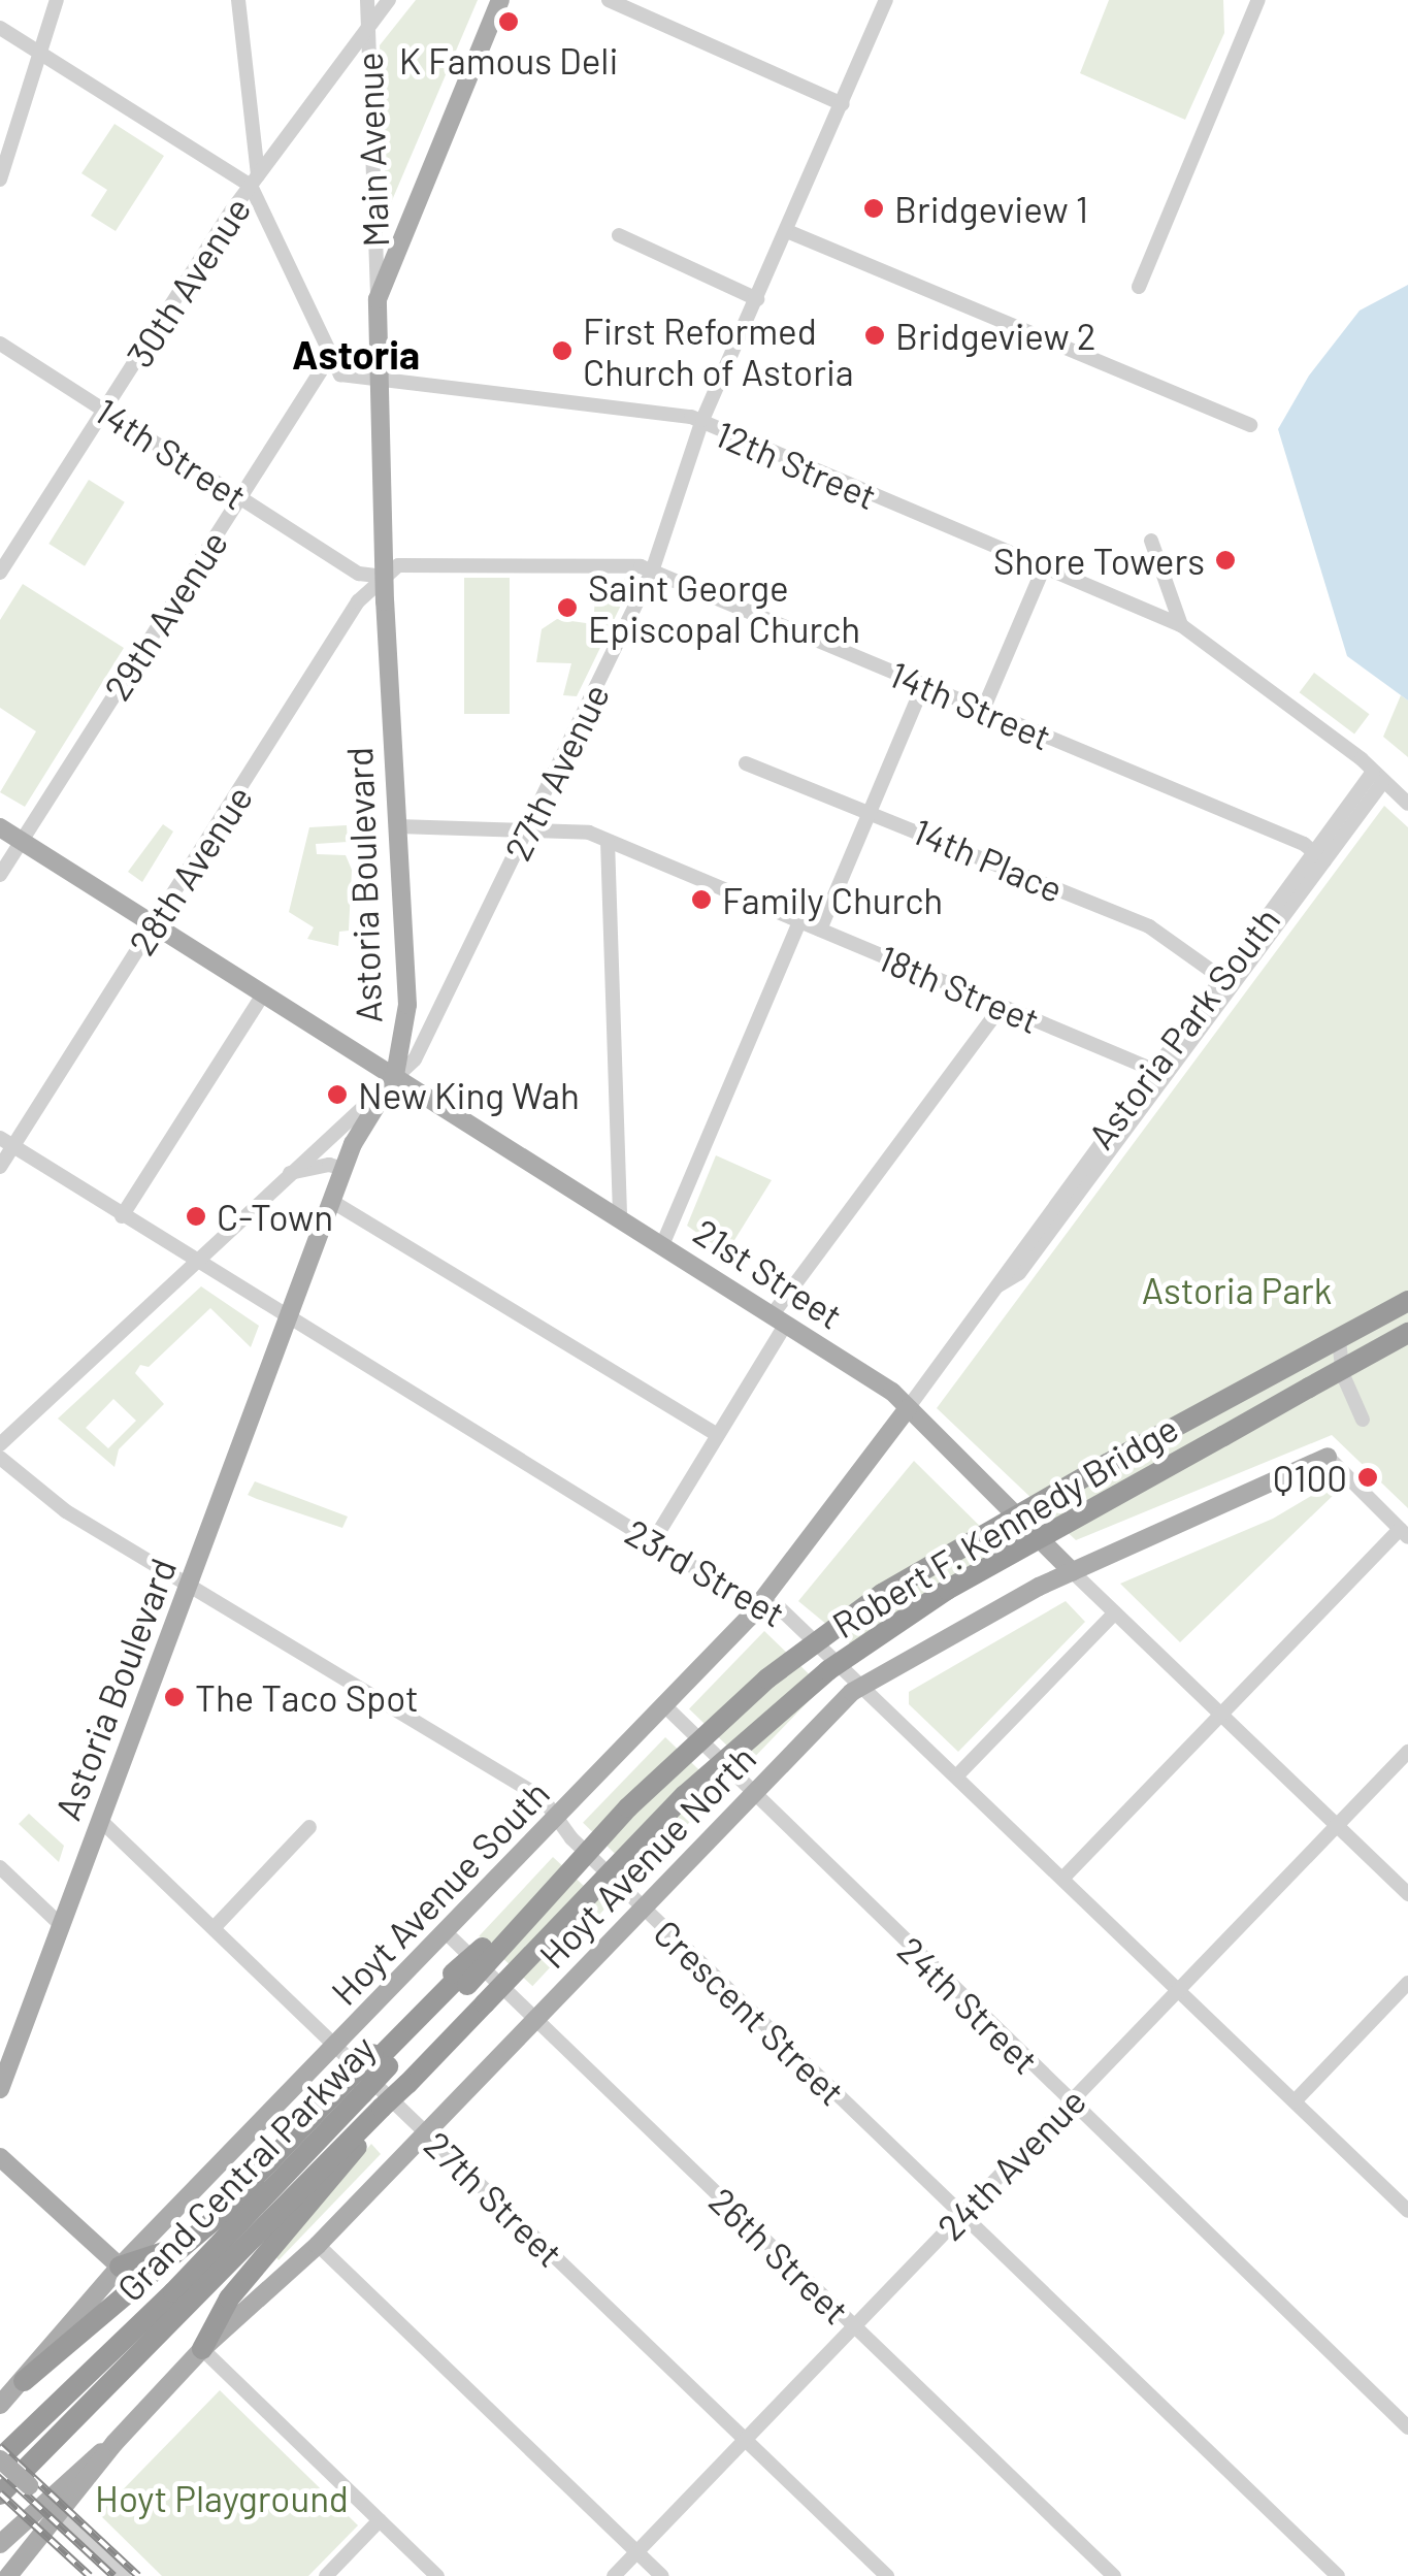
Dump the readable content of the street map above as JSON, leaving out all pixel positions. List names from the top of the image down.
{
  "streets": {
    "highway": ["Robert F. Kennedy Bridge", "Grand Central Parkway"],
    "main road": [
      "Astoria Boulevard",
      "21st Street",
      "Hoyt Avenue North",
      "Hoyt Avenue South"
    ],
    "street": [
      "Main Avenue",
      "30th Avenue",
      "14th Street",
      "12th Street",
      "29th Avenue",
      "27th Avenue",
      "14th Place",
      "28th Avenue",
      "18th Street",
      "Astoria Park South",
      "23rd Street",
      "24th Street",
      "Crescent Street",
      "24th Avenue",
      "27th Street",
      "26th Street"
    ]
  },
  "crossings": [
    ["Main Avenue", "30th Avenue"],
    ["Main Avenue", "Astoria Boulevard"],
    ["30th Avenue", "14th Street"],
    ["14th Street", "29th Avenue"],
    ["14th Street", "27th Avenue"],
    ["14th Street", "28th Avenue"],
    ["14th Street", "Astoria Boulevard"],
    ["14th Street", "Astoria Park South"],
    ["12th Street", "29th Avenue"],
    ["12th Street", "27th Avenue"],
    ["12th Street", "Astoria Boulevard"],
    ["12th Street", "Astoria Park South"],
    ["29th Avenue", "21st Street"],
    ["27th Avenue", "Astoria Boulevard"],
    ["27th Avenue", "18th Street"],
    ["27th Avenue", "21st Street"],
    ["27th Avenue", "23rd Street"],
    ["14th Place", "Astoria Park South"],
    ["28th Avenue", "Astoria Boulevard"],
    ["28th Avenue", "21st Street"],
    ["28th Avenue", "23rd Street"],
    ["Astoria Boulevard", "18th Street"],
    ["Astoria Boulevard", "21st Street"],
    ["Astoria Boulevard", "23rd Street"],
    ["Astoria Boulevard", "Crescent Street"],
    ["Astoria Boulevard", "27th Street"],
    ["18th Street", "Astoria Park South"],
    ["Astoria Park South", "21st Street"],
    ["Astoria Park South", "Hoyt Avenue South"],
    ["21st Street", "Hoyt Avenue North"],
    ["21st Street", "Hoyt Avenue South"],
    ["21st Street", "24th Avenue"],
    ["Robert F. Kennedy Bridge", "Grand Central Parkway"],
    ["23rd Street", "Hoyt Avenue North"],
    ["23rd Street", "Hoyt Avenue South"],
    ["23rd Street", "24th Avenue"],
    ["Hoyt Avenue North", "24th Street"],
    ["Hoyt Avenue North", "Crescent Street"],
    ["Hoyt Avenue North", "27th Street"],
    ["Hoyt Avenue North", "26th Street"],
    ["Hoyt Avenue South", "24th Street"],
    ["Hoyt Avenue South", "Crescent Street"],
    ["Hoyt Avenue South", "27th Street"],
    ["Hoyt Avenue South", "26th Street"],
    ["24th Street", "24th Avenue"],
    ["Crescent Street", "24th Avenue"],
    ["24th Avenue", "27th Street"],
    ["24th Avenue", "26th Street"]
  ],
  "districts": ["Astoria"],
  "parks": ["Astoria Park", "Hoyt Playground"],
  "places": [
    "K Famous Deli",
    "Bridgeview 1",
    "Bridgeview 2",
    "First Reformed Church of Astoria",
    "Shore Towers",
    "Saint George Episcopal Church",
    "Family Church",
    "New King Wah",
    "C-Town",
    "Q100",
    "The Taco Spot"
  ]
}
